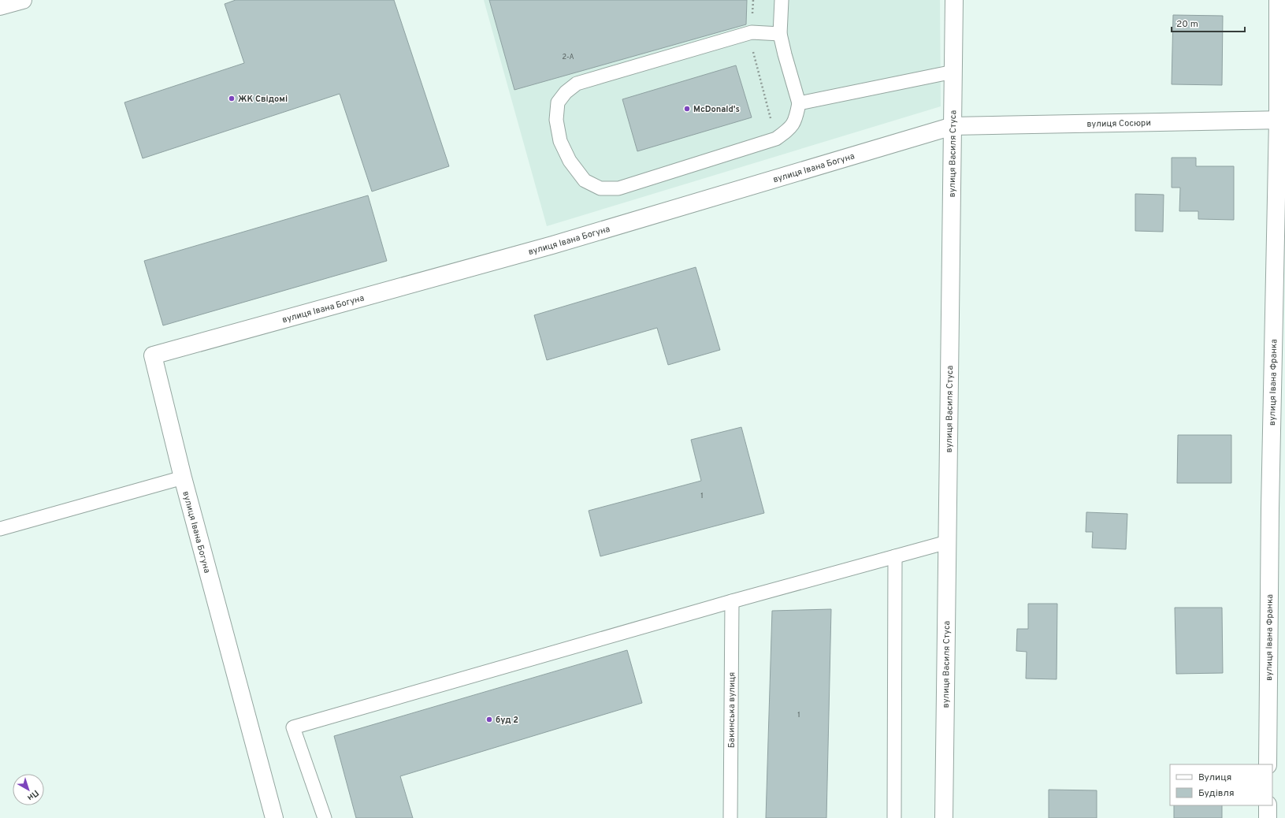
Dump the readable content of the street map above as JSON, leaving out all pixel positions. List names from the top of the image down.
{
  "streets": {
    "street": [
      "вулиця Сосюри",
      "вулиця Василя Стуса",
      "вулиця Івана Богуна",
      "вулиця Івана Франка"
    ],
    "lane": ["Бакинська вулиця"]
  },
  "crossings": [
    ["вулиця Сосюри", "вулиця Василя Стуса"],
    ["вулиця Сосюри", "вулиця Івана Богуна"],
    ["вулиця Сосюри", "вулиця Івана Франка"],
    ["вулиця Василя Стуса", "вулиця Івана Богуна"]
  ],
  "places": ["ЖК Свідомі", "McDonald's", "буд 2"],
  "house_numbers": ["2-А", "1", "1"],
  "legend": ["Вулиця", "Будівля"],
  "scale_bar": "20 m",
  "north": "bottom right"
}
